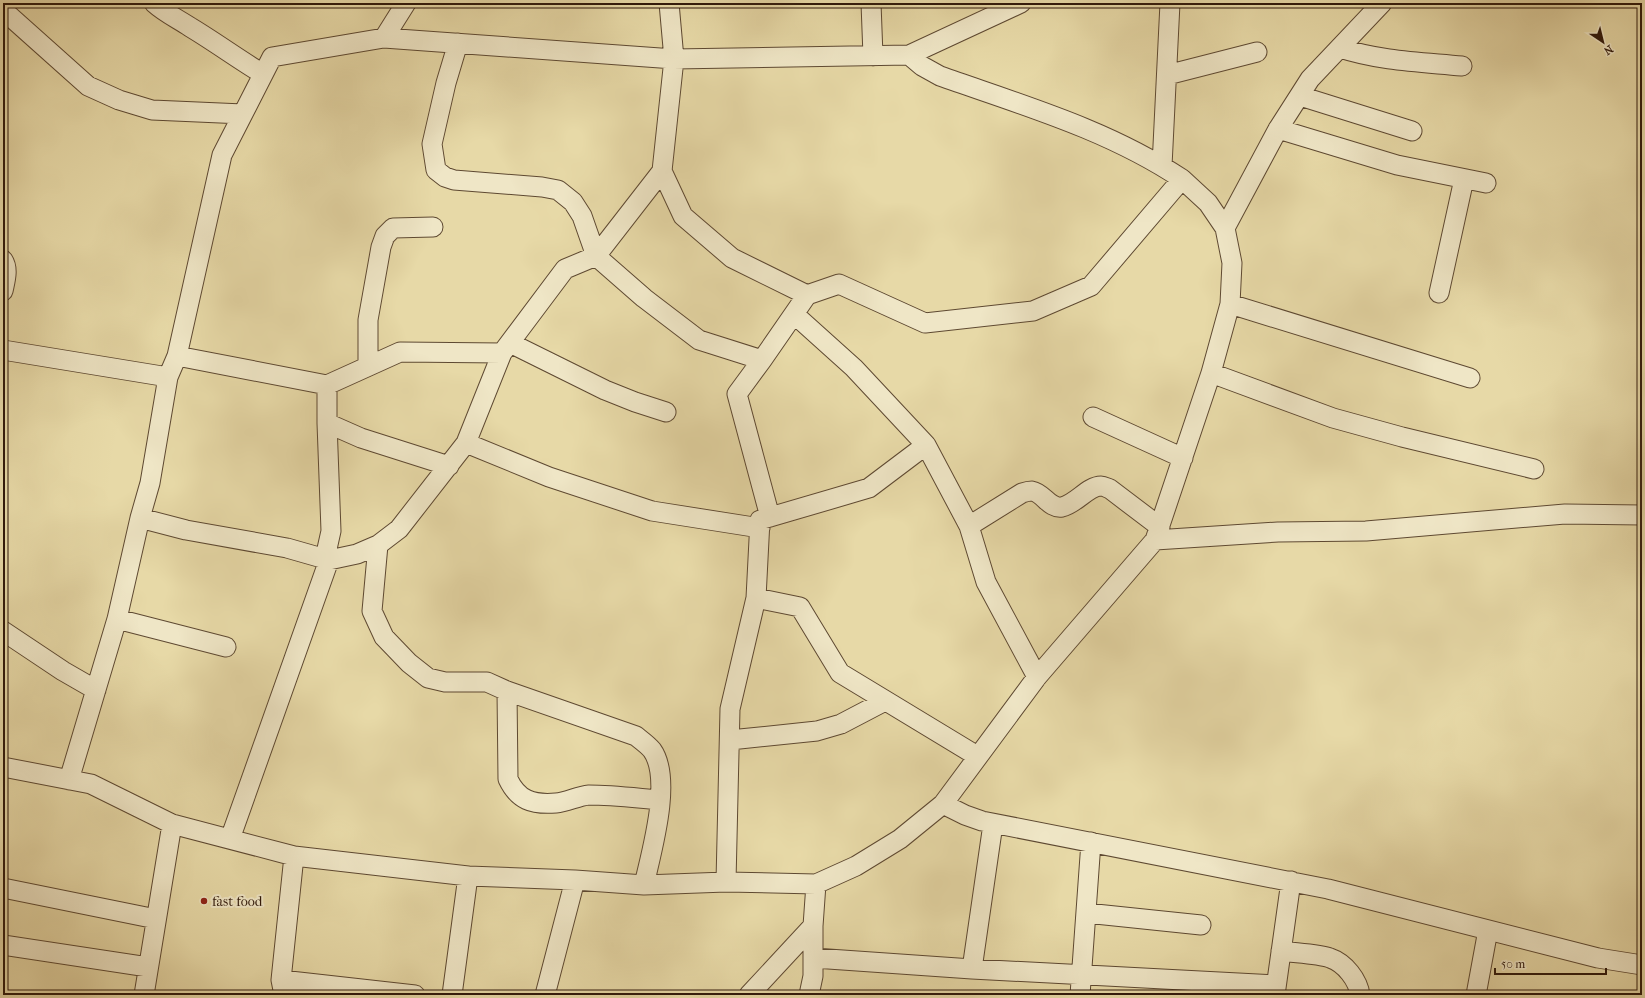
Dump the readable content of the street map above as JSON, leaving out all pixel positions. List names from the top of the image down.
{
  "places": ["fast food"],
  "scale_bar": "50 m",
  "north": "bottom right"
}
